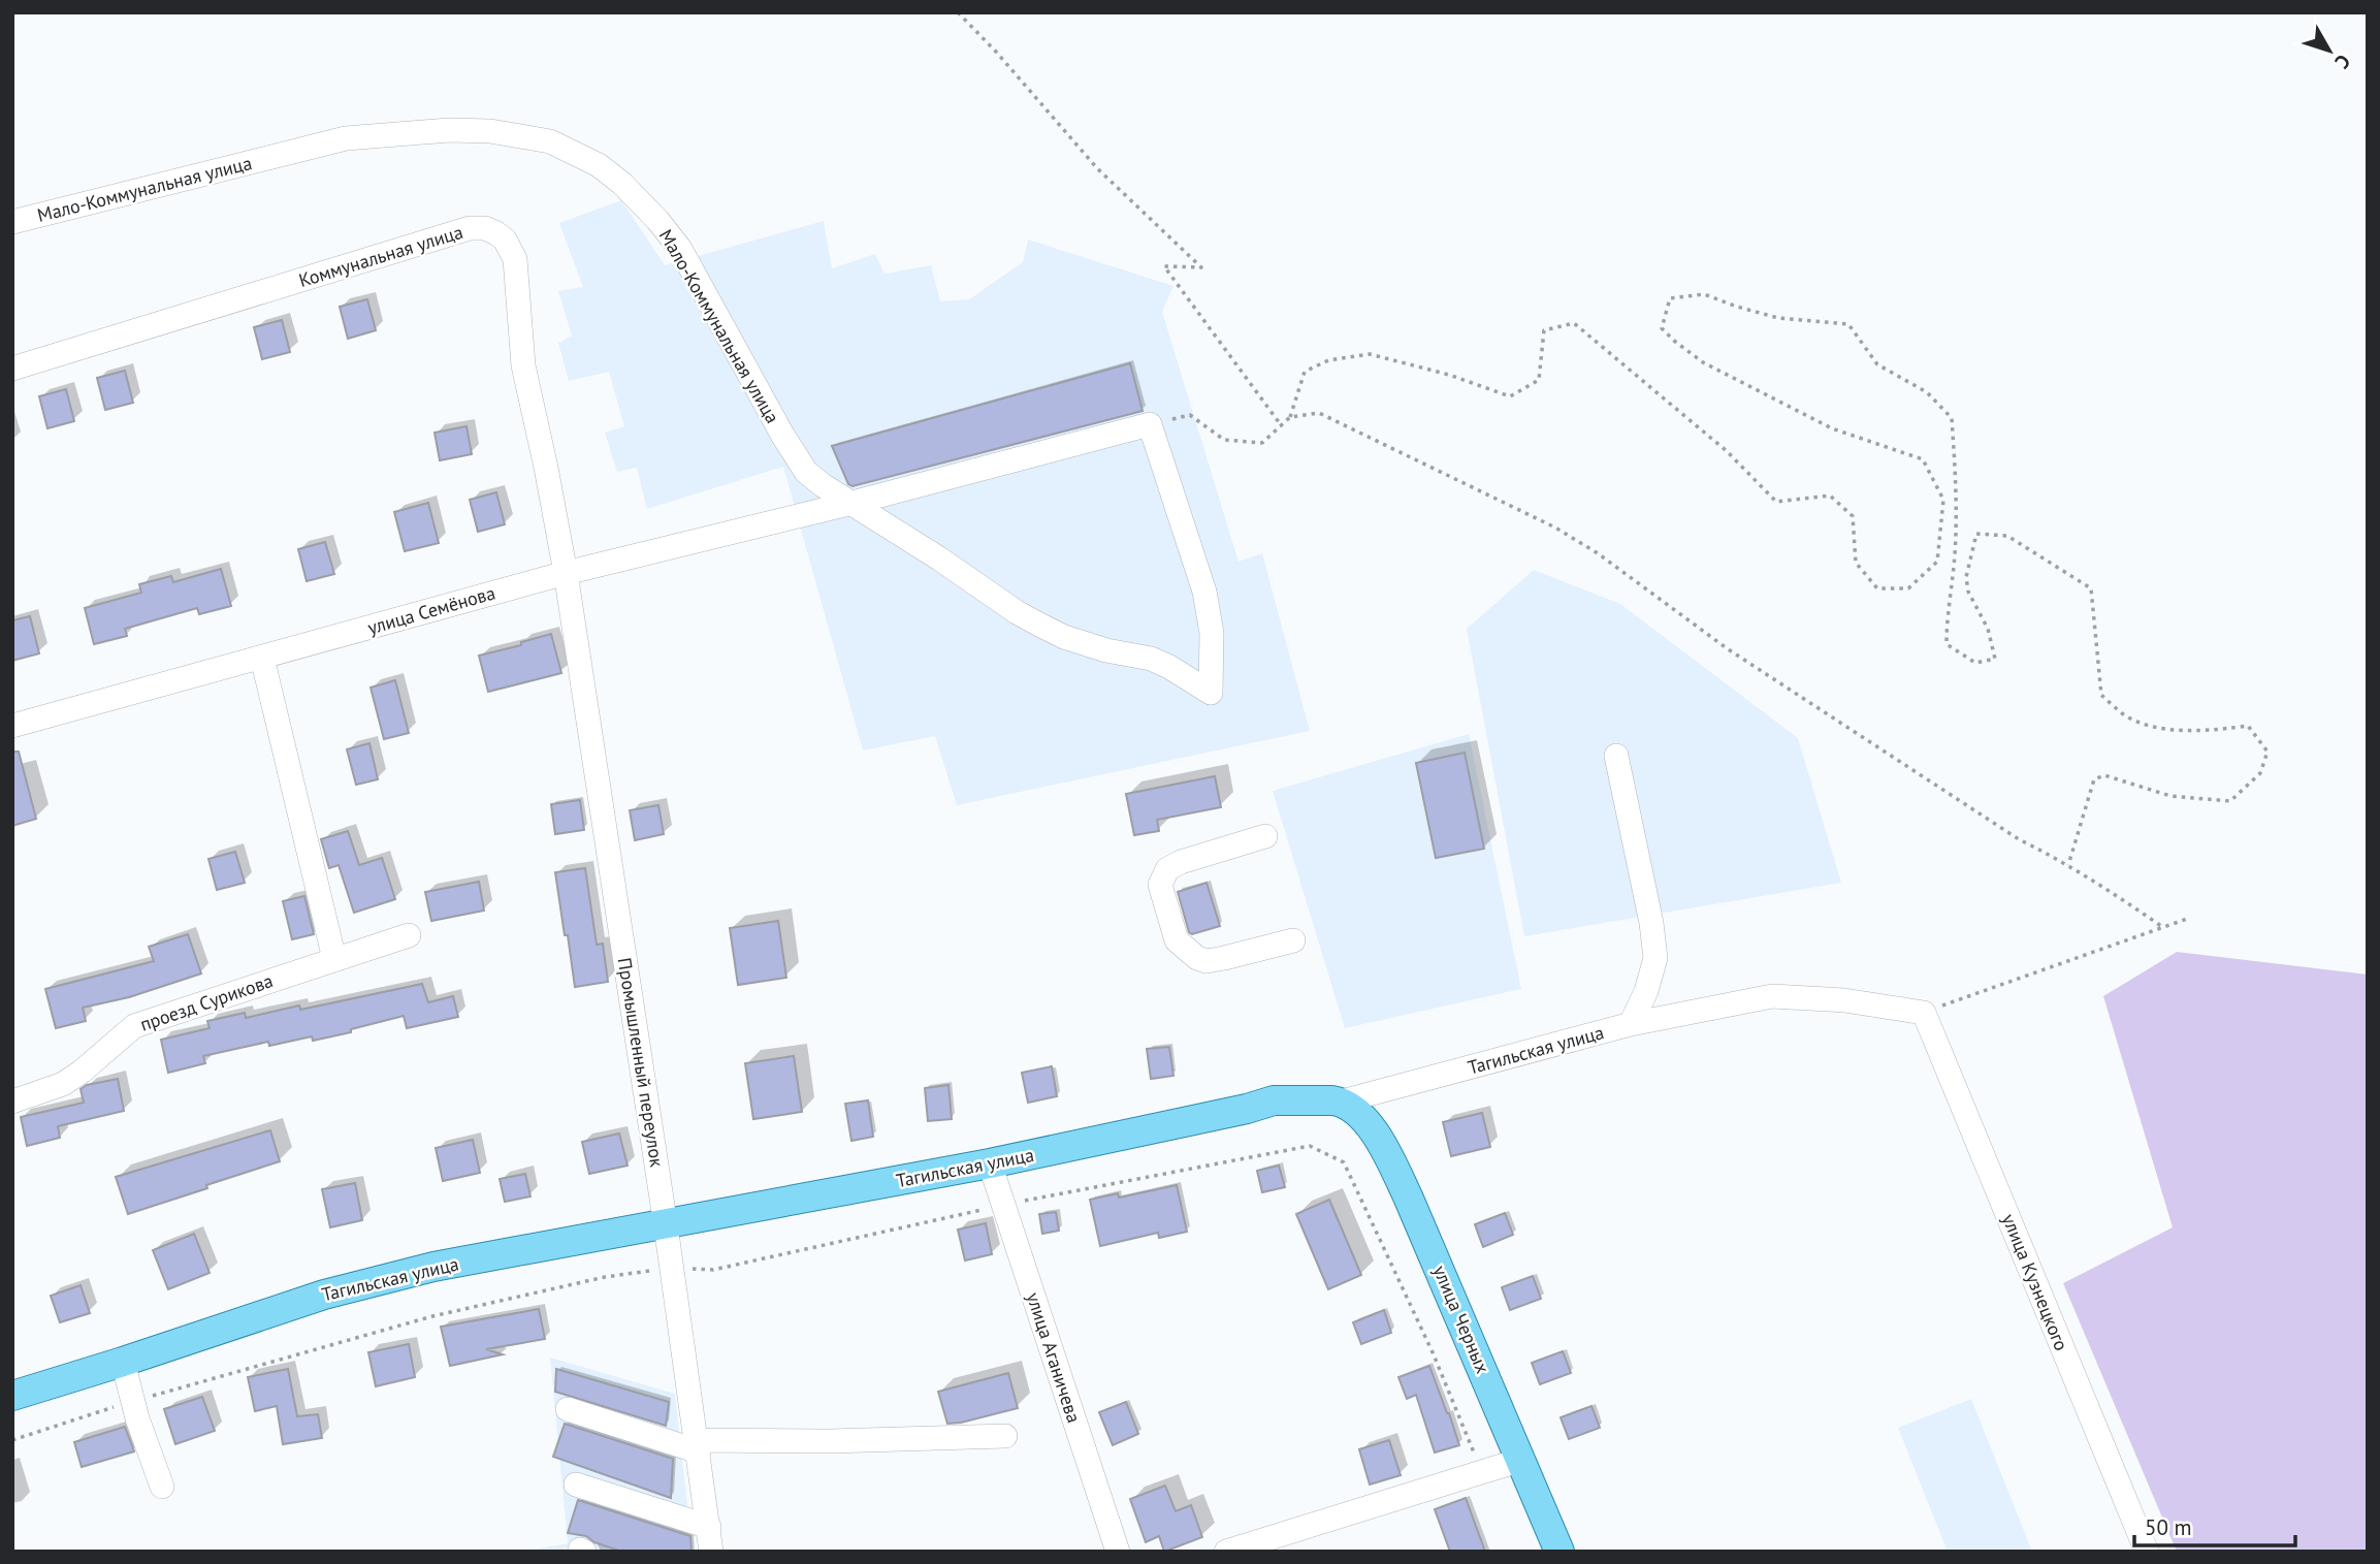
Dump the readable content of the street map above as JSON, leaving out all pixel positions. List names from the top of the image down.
{
  "streets": {
    "main road": ["Тагильская улица", "улица Черных"],
    "street": [
      "Мало-Коммунальная улица",
      "Коммунальная улица",
      "улица Семёнова",
      "проезд Сурикова",
      "Промышленный переулок",
      "улица Кузнецкого",
      "улица Аганичева"
    ]
  },
  "crossings": [
    ["Мало-Коммунальная улица", "улица Семёнова"],
    ["Коммунальная улица", "улица Семёнова"],
    ["Коммунальная улица", "Промышленный переулок"],
    ["улица Семёнова", "Промышленный переулок"],
    ["Тагильская улица", "Промышленный переулок"],
    ["Тагильская улица", "улица Кузнецкого"],
    ["Тагильская улица", "улица Черных"],
    ["Тагильская улица", "улица Аганичева"]
  ],
  "scale_bar": "50 m",
  "north": "bottom right"
}
